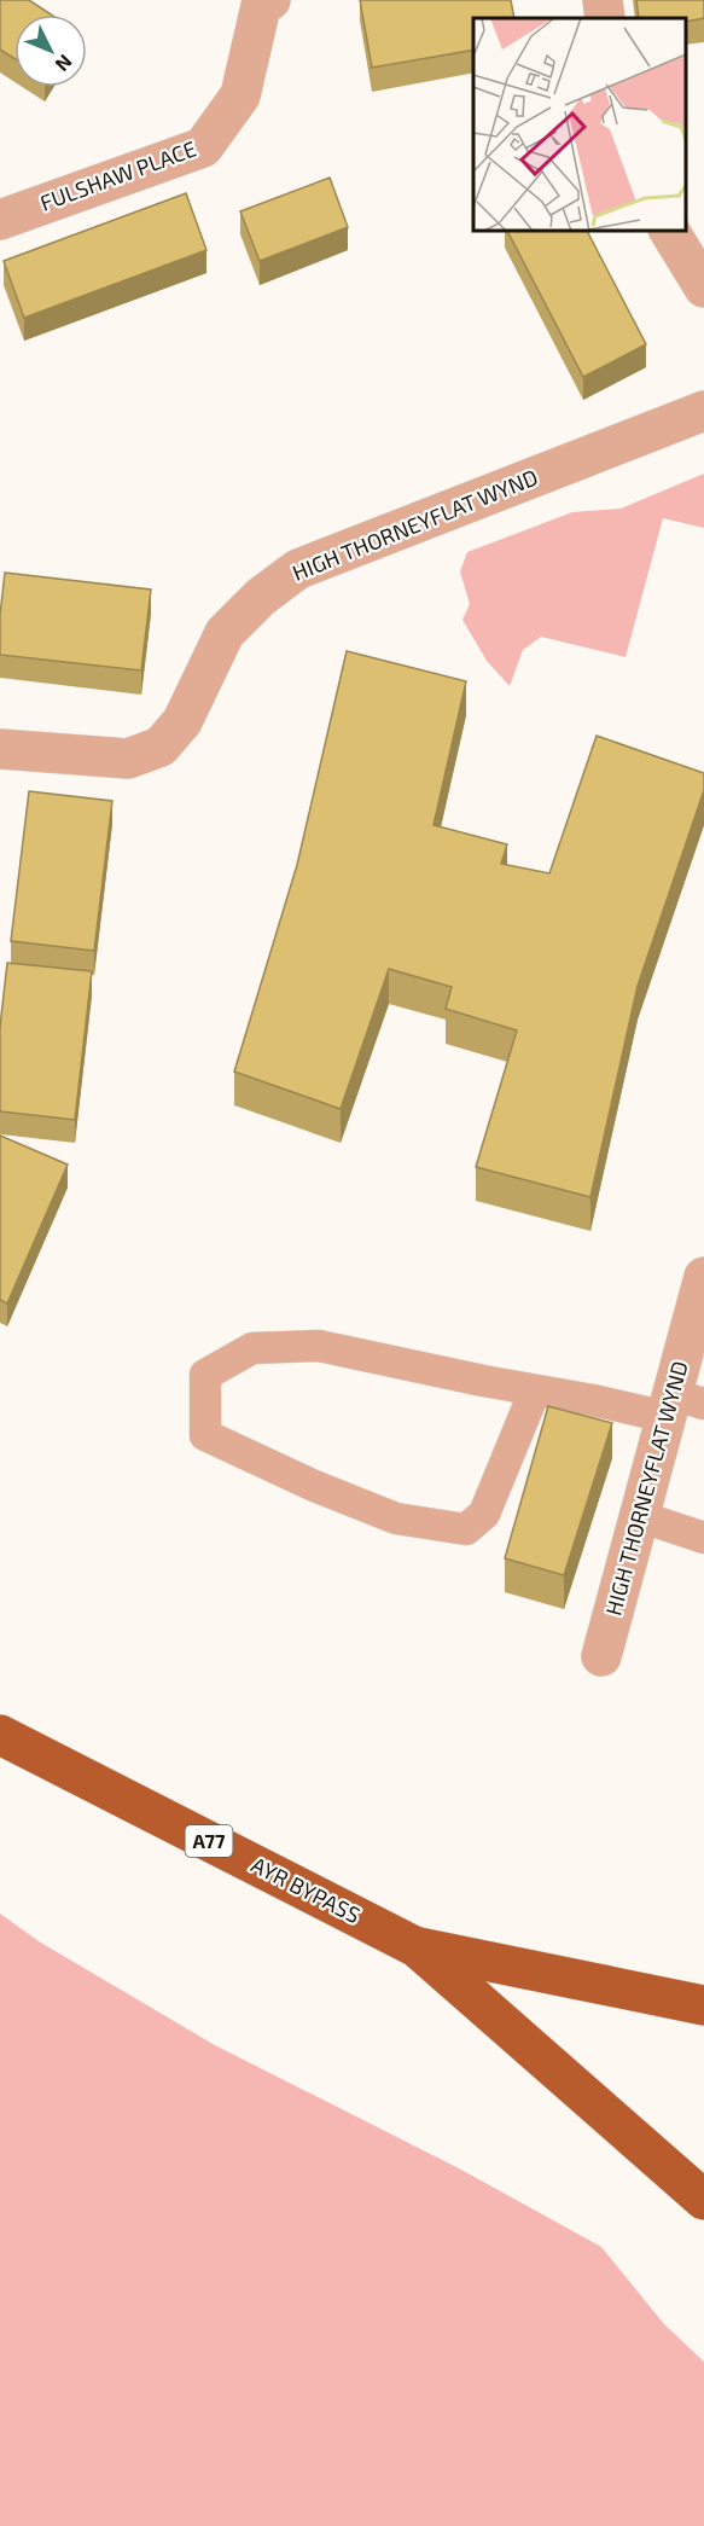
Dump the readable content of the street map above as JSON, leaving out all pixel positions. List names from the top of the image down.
{
  "streets": {
    "highway": ["A77", "AYR BYPASS"],
    "street": ["FULSHAW PLACE", "HIGH THORNEYFLAT WYND"]
  },
  "north": "bottom right"
}
